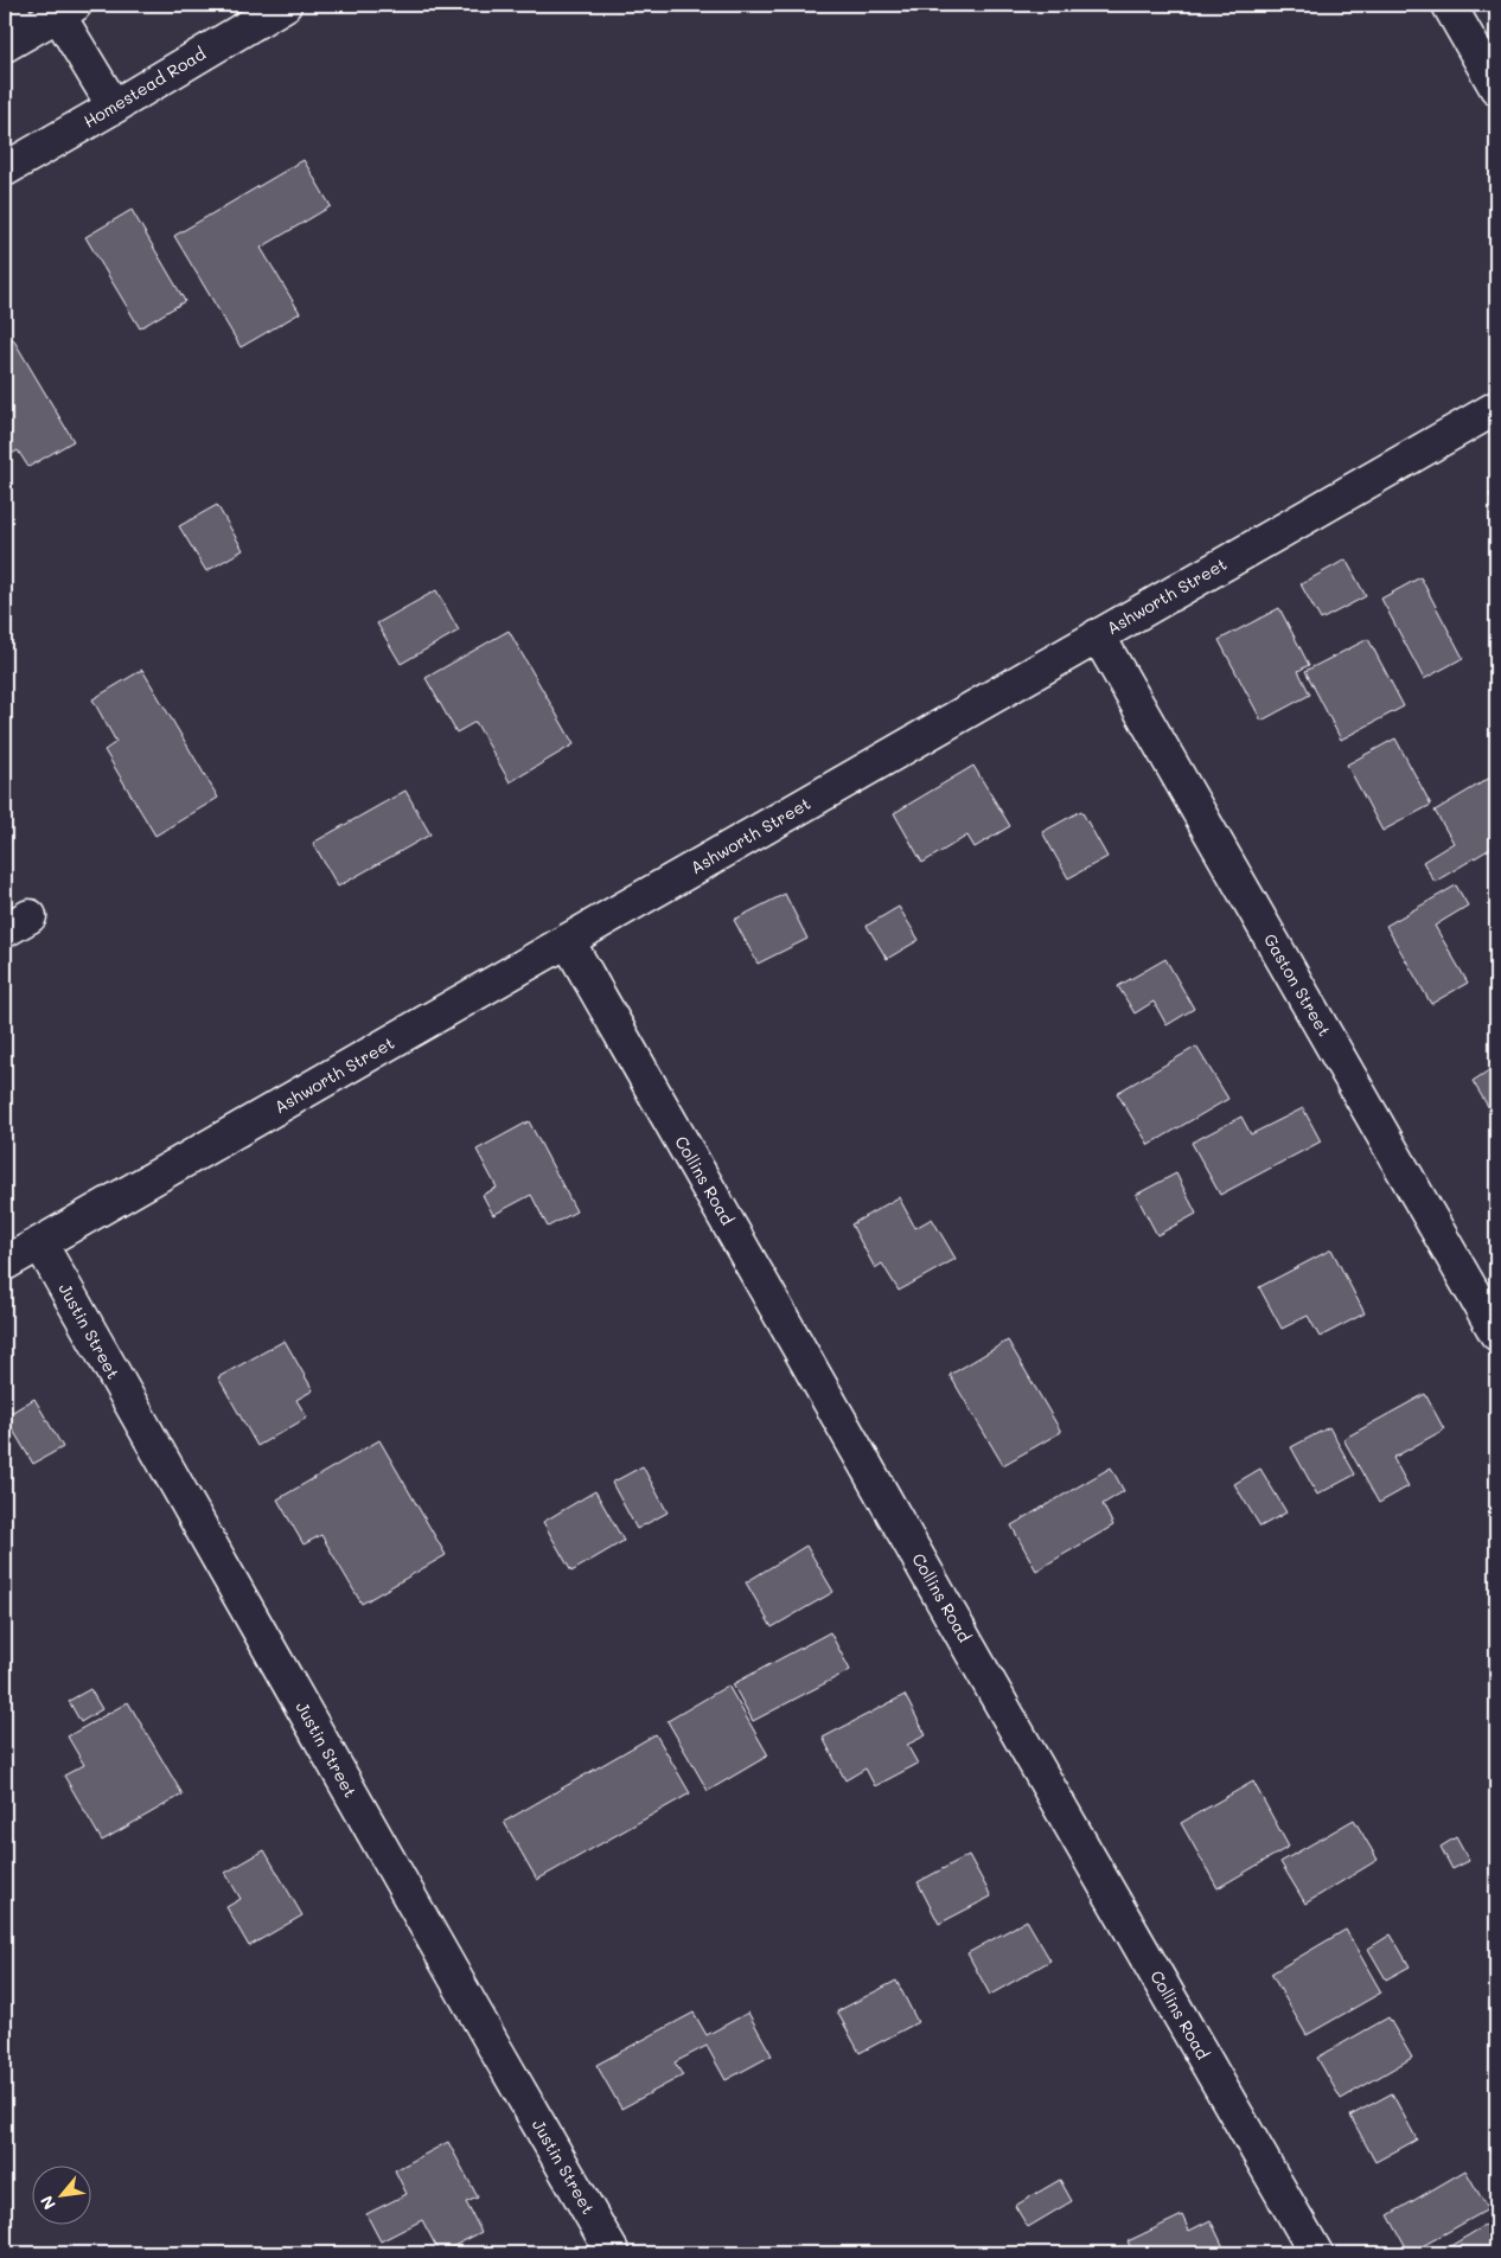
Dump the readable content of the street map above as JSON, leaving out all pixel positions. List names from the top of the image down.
{
  "streets": {
    "street": [
      "Homestead Road",
      "Ashworth Street",
      "Gaston Street",
      "Collins Road",
      "Justin Street"
    ]
  },
  "crossings": [
    ["Ashworth Street", "Gaston Street"],
    ["Ashworth Street", "Collins Road"],
    ["Ashworth Street", "Justin Street"]
  ],
  "north": "bottom left"
}
